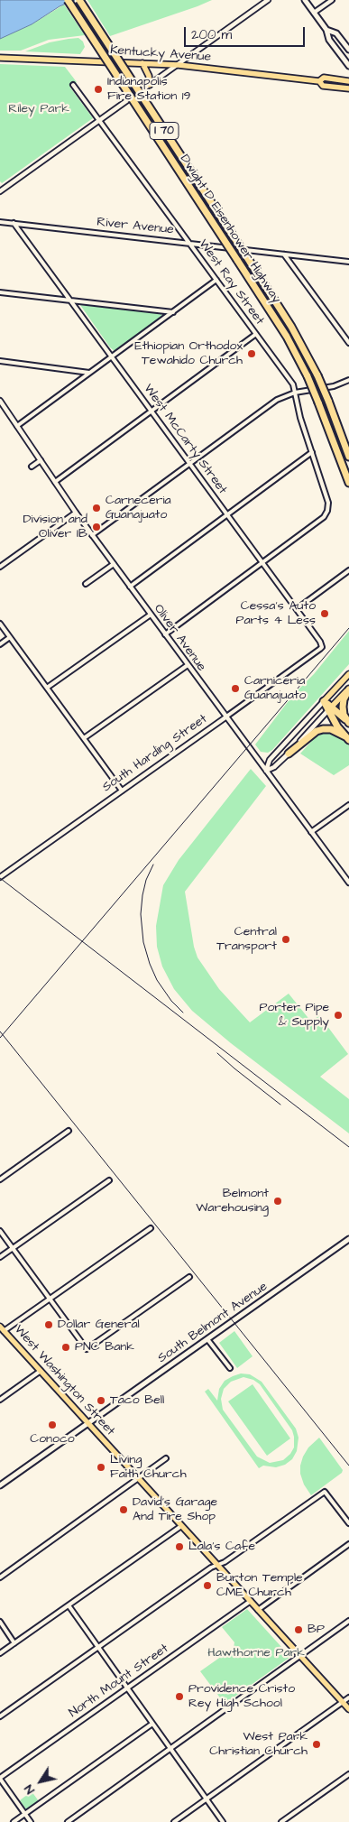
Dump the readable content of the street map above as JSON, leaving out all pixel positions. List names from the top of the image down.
{
  "streets": {
    "highway": ["I 70", "Dwight D Eisenhower Highway"],
    "main road": ["Kentucky Avenue", "South Belmont Avenue", "West Washington Street"],
    "street": [
      "River Avenue",
      "West Ray Street",
      "West McCarty Street",
      "Oliver Avenue",
      "South Harding Street",
      "North Mount Street"
    ]
  },
  "crossings": [
    ["River Avenue", "West Ray Street"],
    ["River Avenue", "West McCarty Street"],
    ["West Ray Street", "West McCarty Street"],
    ["West McCarty Street", "South Harding Street"],
    ["Oliver Avenue", "South Harding Street"],
    ["South Belmont Avenue", "West Washington Street"],
    ["West Washington Street", "North Mount Street"]
  ],
  "parks": ["Riley Park", "Hawthorne Park"],
  "places": [
    "Indianapolis Fire Station 19",
    "Ethiopian Orthodox Tewahido Church",
    "Carneceria Guanajuato",
    "Division and Oliver IB",
    "Cessa's Auto Parts 4 Less",
    "Carniceria Guanajuato",
    "Central Transport",
    "Porter Pipe & Supply",
    "Belmont Warehousing",
    "Dollar General",
    "PNC Bank",
    "Taco Bell",
    "Conoco",
    "Living Faith Church",
    "David's Garage And Tire Shop",
    "Lala's Cafe",
    "Burton Temple CME Church",
    "BP",
    "Providence Cristo Rey High School",
    "West Park Christian Church"
  ],
  "scale_bar": "200 m",
  "north": "bottom left"
}
